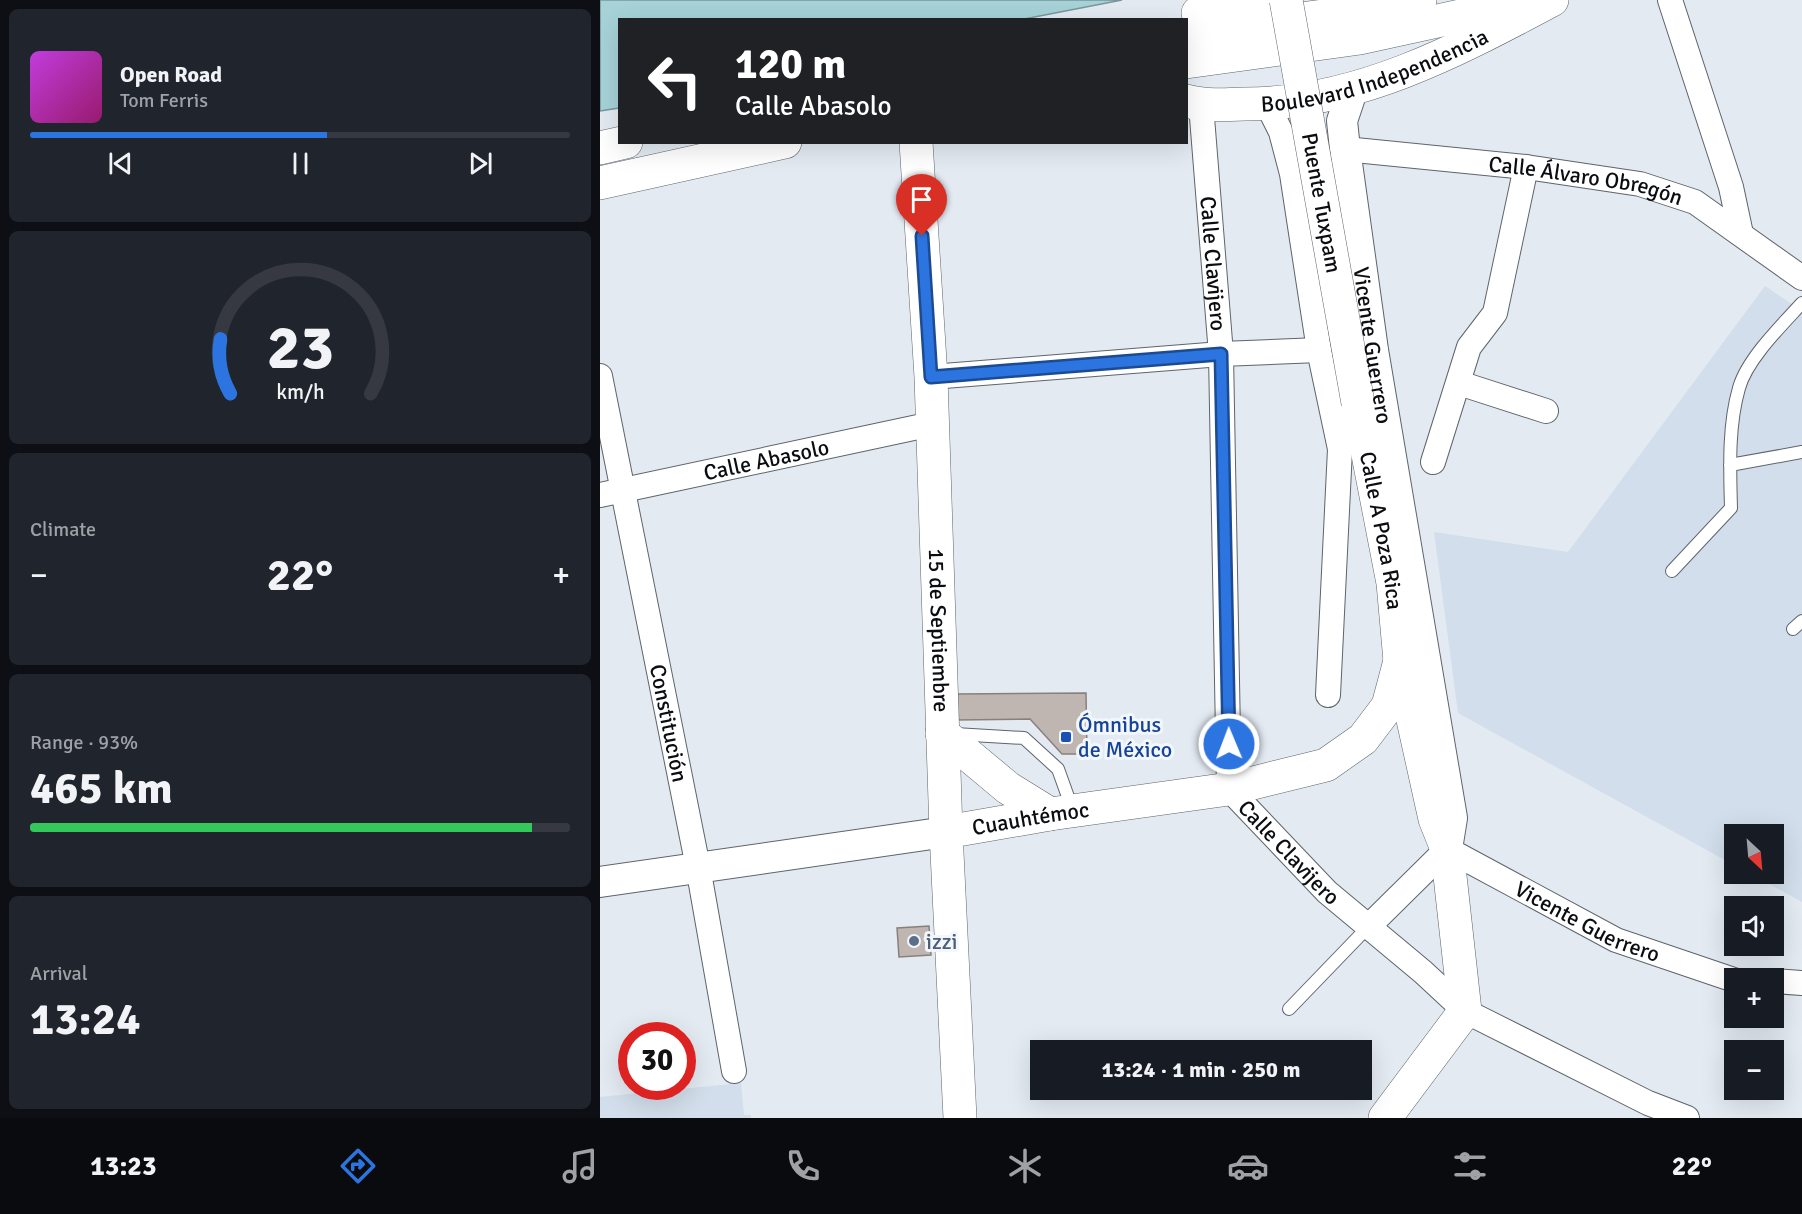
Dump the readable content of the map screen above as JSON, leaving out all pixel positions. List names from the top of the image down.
{
  "streets": {
    "main road": [
      "Boulevard Independencia",
      "Puente Tuxpam",
      "Calle A Poza Rica",
      "15 de Septiembre",
      "Cuauhtémoc"
    ],
    "street": [
      "Calle Álvaro Obregón",
      "Calle Clavijero",
      "Vicente Guerrero",
      "Calle Abasolo",
      "Constitución"
    ]
  },
  "crossings": [
    ["Boulevard Independencia", "Calle Clavijero"],
    ["Boulevard Independencia", "Vicente Guerrero"],
    ["Calle Álvaro Obregón", "Vicente Guerrero"],
    ["Puente Tuxpam", "Calle A Poza Rica"],
    ["Calle Clavijero", "Cuauhtémoc"],
    ["Calle Abasolo", "15 de Septiembre"],
    ["Calle Abasolo", "Constitución"],
    ["Calle A Poza Rica", "Cuauhtémoc"],
    ["15 de Septiembre", "Cuauhtémoc"],
    ["Constitución", "Cuauhtémoc"]
  ],
  "places": {
    "transit": ["Ómnibus de México"],
    "other": ["izzi"]
  },
  "north": "bottom right",
  "page": {
    "turn": ["120 m", "Calle Abasolo"],
    "song": ["Open Road", "Tom Ferris"],
    "tile": [
      "Climate",
      ["Range · 93%", "465 km"],
      ["Arrival", "13:24"]
    ],
    "heat": ["−", "22°", "+"],
    "map_buttons": ["+", "−"],
    "limit": "30",
    "trip": "13:24 · 1 min · 250 m",
    "tabs": ["13:23", "22°"],
    "gauge": ["23", "km/h"]
  }
}
